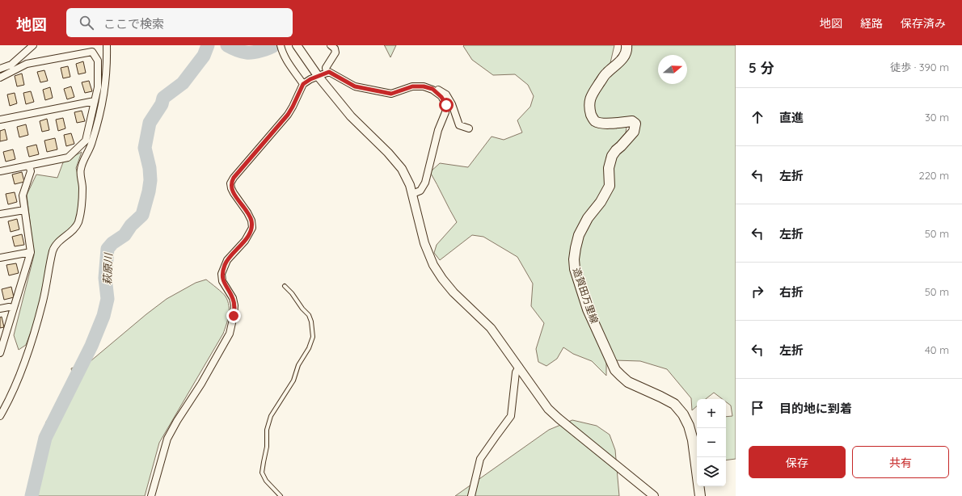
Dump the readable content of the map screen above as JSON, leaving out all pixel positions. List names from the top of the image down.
{
  "streets": {
    "main road": ["造賀田万里線"]
  },
  "water": ["萩原川"],
  "north": "right",
  "page": {
    "header": "地図",
    "search": "ここで検索",
    "nav": ["地図", "経路", "保存済み"],
    "heading": ["5 分", "徒歩 · 390 m"],
    "list": [
      ["直進", "30 m"],
      ["左折", "220 m"],
      ["左折", "50 m"],
      ["右折", "50 m"],
      ["左折", "40 m"],
      "目的地に到着"
    ],
    "map_buttons": ["+", "−"],
    "buttons": ["保存", "共有"]
  }
}
